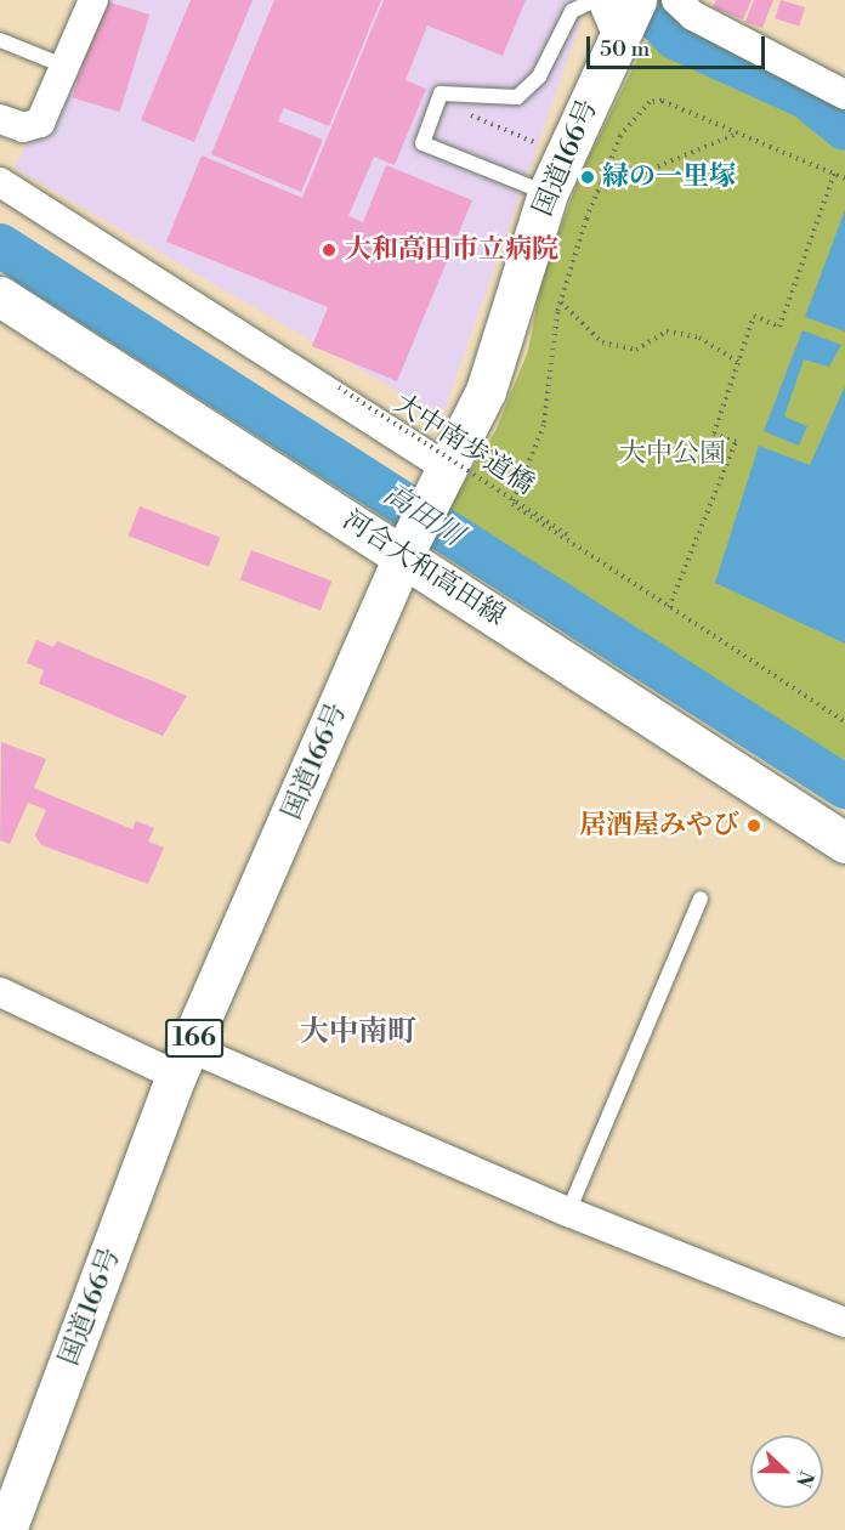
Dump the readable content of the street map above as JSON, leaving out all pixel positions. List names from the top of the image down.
{
  "streets": {
    "main road": ["国道166号", "河合大和高田線", "166"],
    "path": ["大中南歩道橋"]
  },
  "crossings": [
    ["国道166号", "河合大和高田線"]
  ],
  "districts": ["大中南町"],
  "water": ["高田川"],
  "parks": ["大中公園"],
  "places": ["緑の一里塚", "大和高田市立病院", "居酒屋みやび"],
  "scale_bar": "50 m",
  "north": "right"
}
